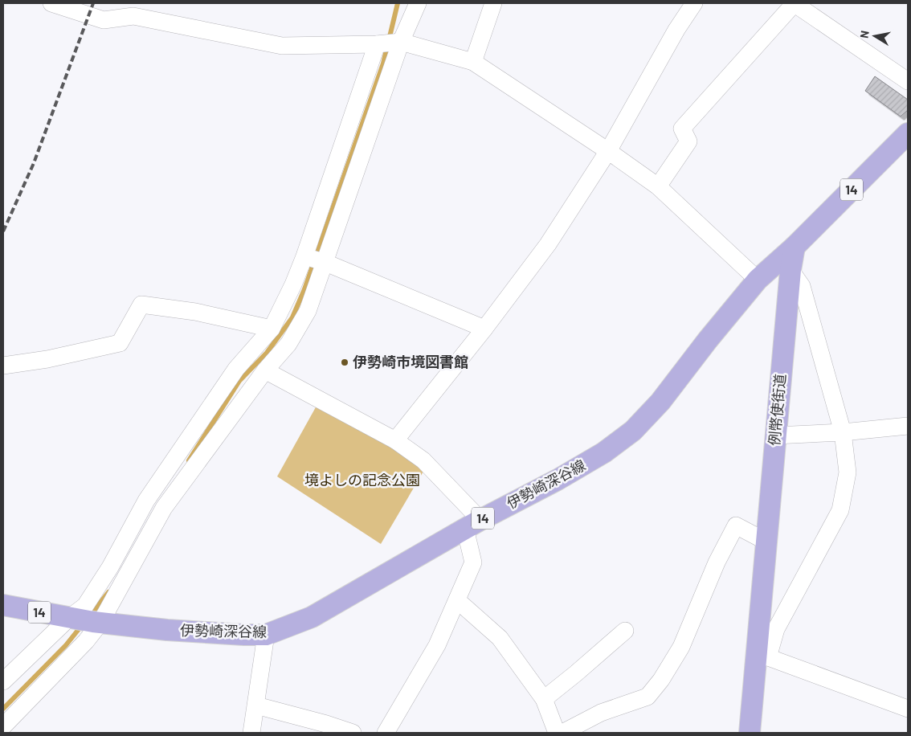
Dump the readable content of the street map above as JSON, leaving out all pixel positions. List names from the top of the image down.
{
  "streets": {
    "main road": ["14", "例幣使街道", "伊勢崎深谷線"]
  },
  "crossings": [
    ["14", "例幣使街道"],
    ["14", "伊勢崎深谷線"],
    ["例幣使街道", "伊勢崎深谷線"]
  ],
  "parks": ["境よしの記念公園"],
  "places": ["伊勢崎市境図書館"],
  "north": "left"
}
